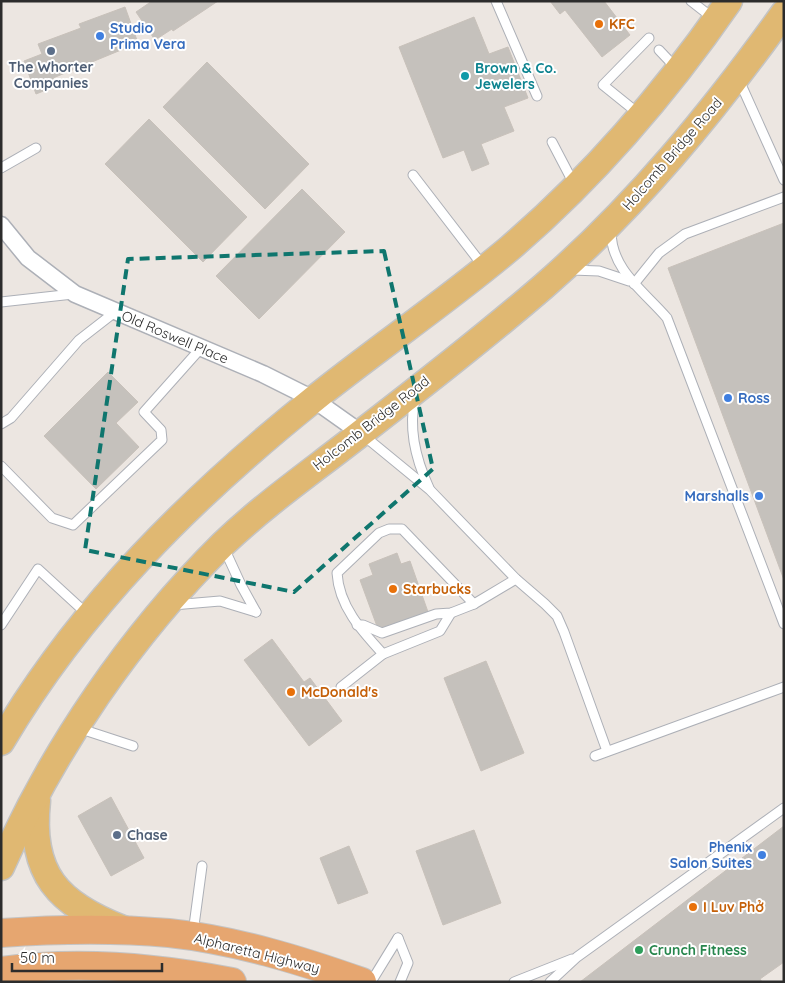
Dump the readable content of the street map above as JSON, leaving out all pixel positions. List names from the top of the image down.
{
  "streets": {
    "highway": ["Alpharetta Highway"],
    "main road": ["Holcomb Bridge Road"],
    "street": ["Old Roswell Place"]
  },
  "crossings": [
    ["Holcomb Bridge Road", "Old Roswell Place"]
  ],
  "places": [
    "KFC",
    "Studio Prima Vera",
    "The Whorter Companies",
    "Brown & Co. Jewelers",
    "Ross",
    "Marshalls",
    "Starbucks",
    "McDonald's",
    "Chase",
    "Phenix Salon Suites",
    "I Luv Phở",
    "Crunch Fitness"
  ],
  "scale_bar": "50 m"
}
